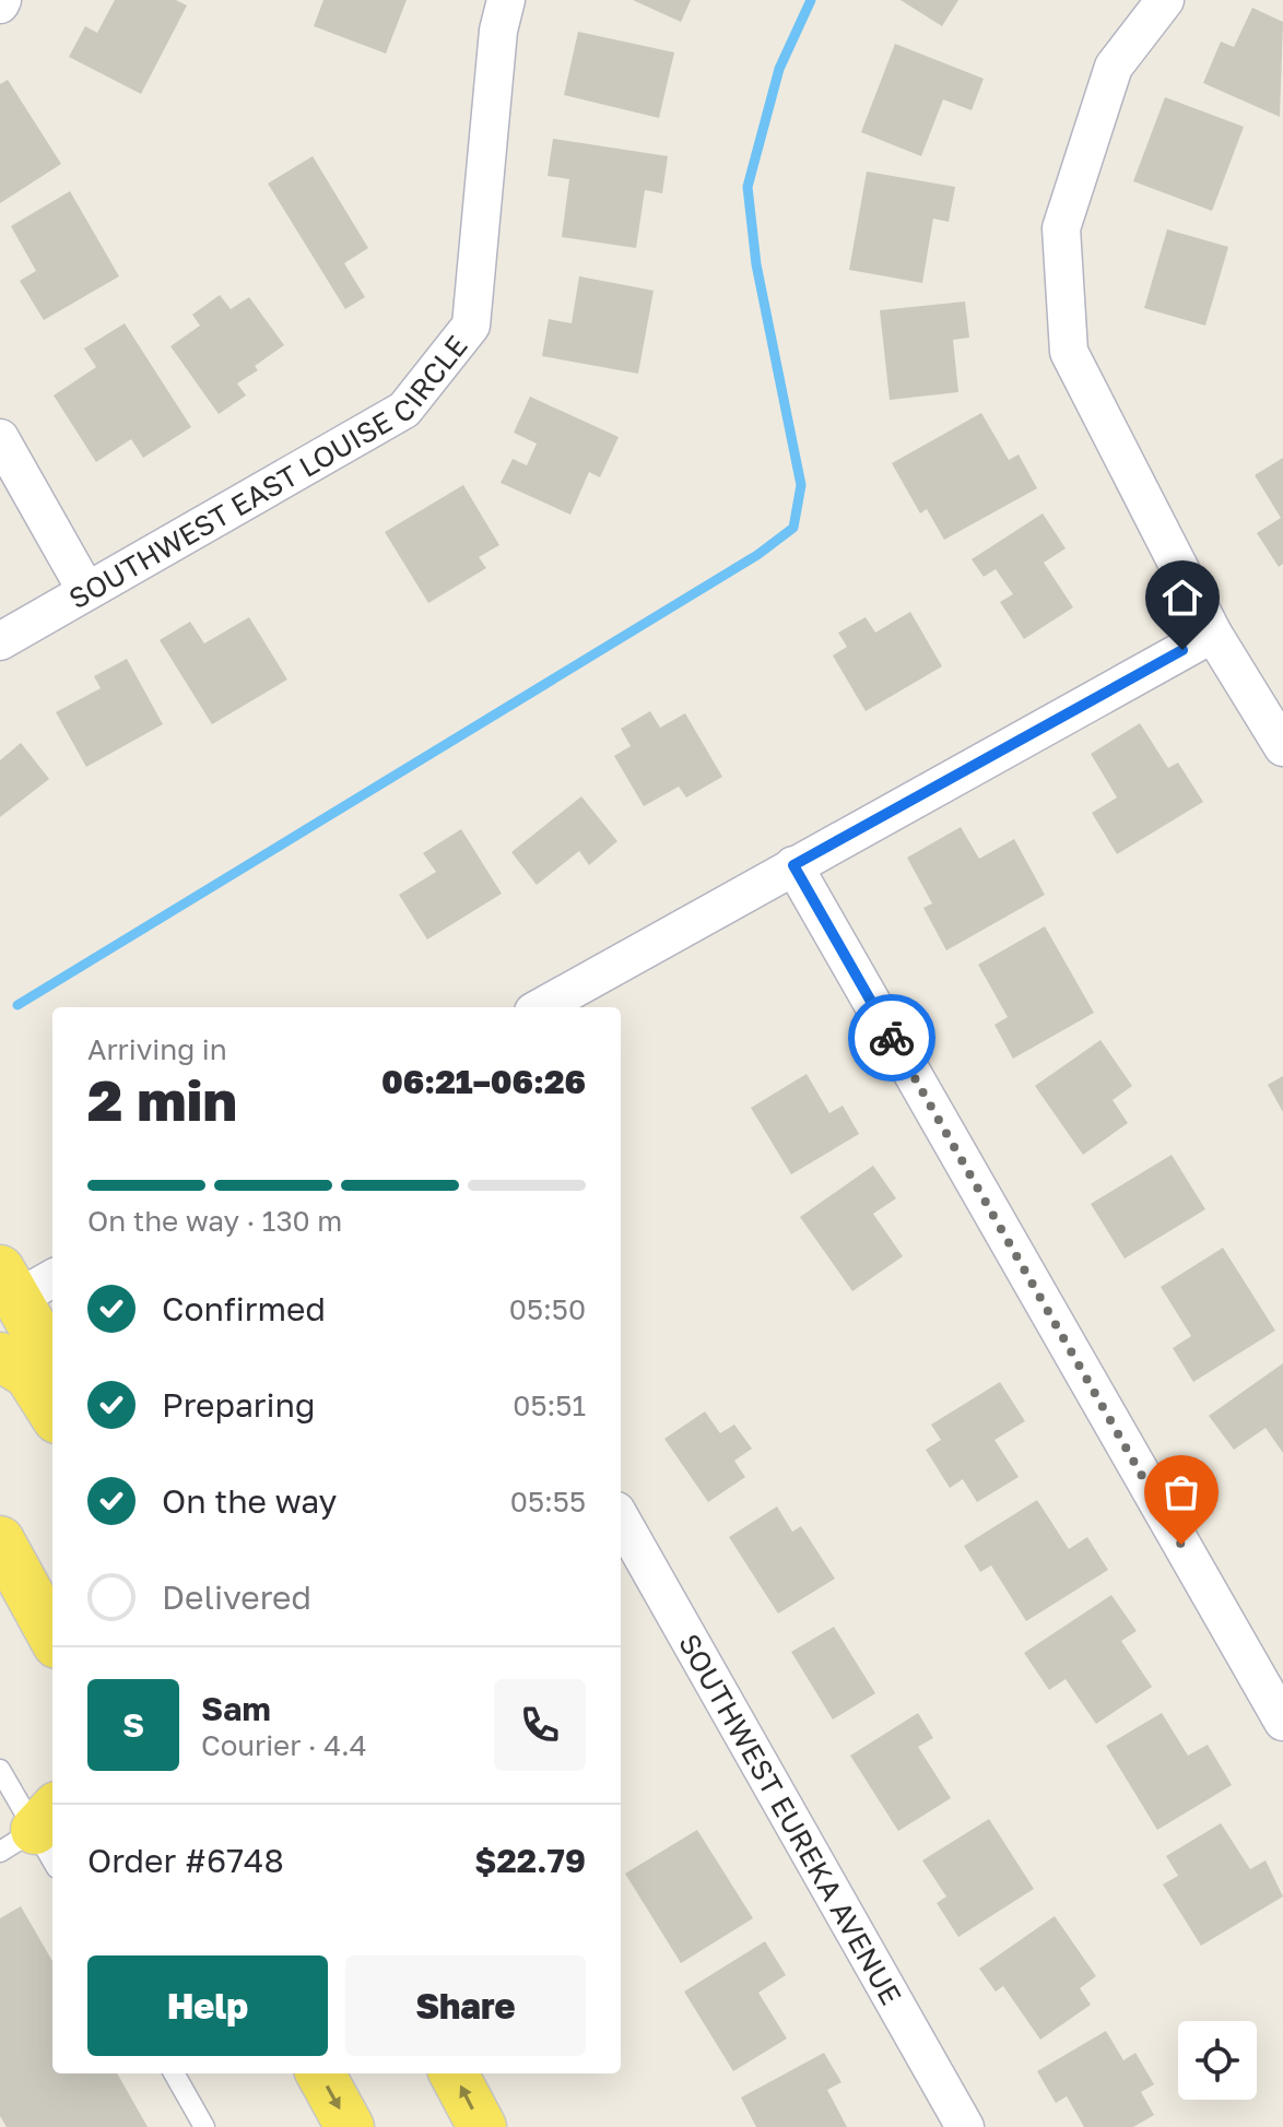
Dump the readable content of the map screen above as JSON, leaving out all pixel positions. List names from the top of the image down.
{
  "streets": {
    "street": ["SOUTHWEST EAST LOUISE CIRCLE", "SOUTHWEST EUREKA AVENUE"]
  },
  "page": {
    "heading": ["2 min", "Arriving in", "06:21–06:26"],
    "panel": [
      "Sam",
      "Courier · 4.4",
      "Order #6748",
      "$22.79"
    ],
    "bar": "On the way · 130 m",
    "list": [
      ["Confirmed", "05:50"],
      ["Preparing", "05:51"],
      ["On the way", "05:55"],
      "Delivered"
    ],
    "round": "S",
    "buttons": ["Help", "Share"]
  }
}
